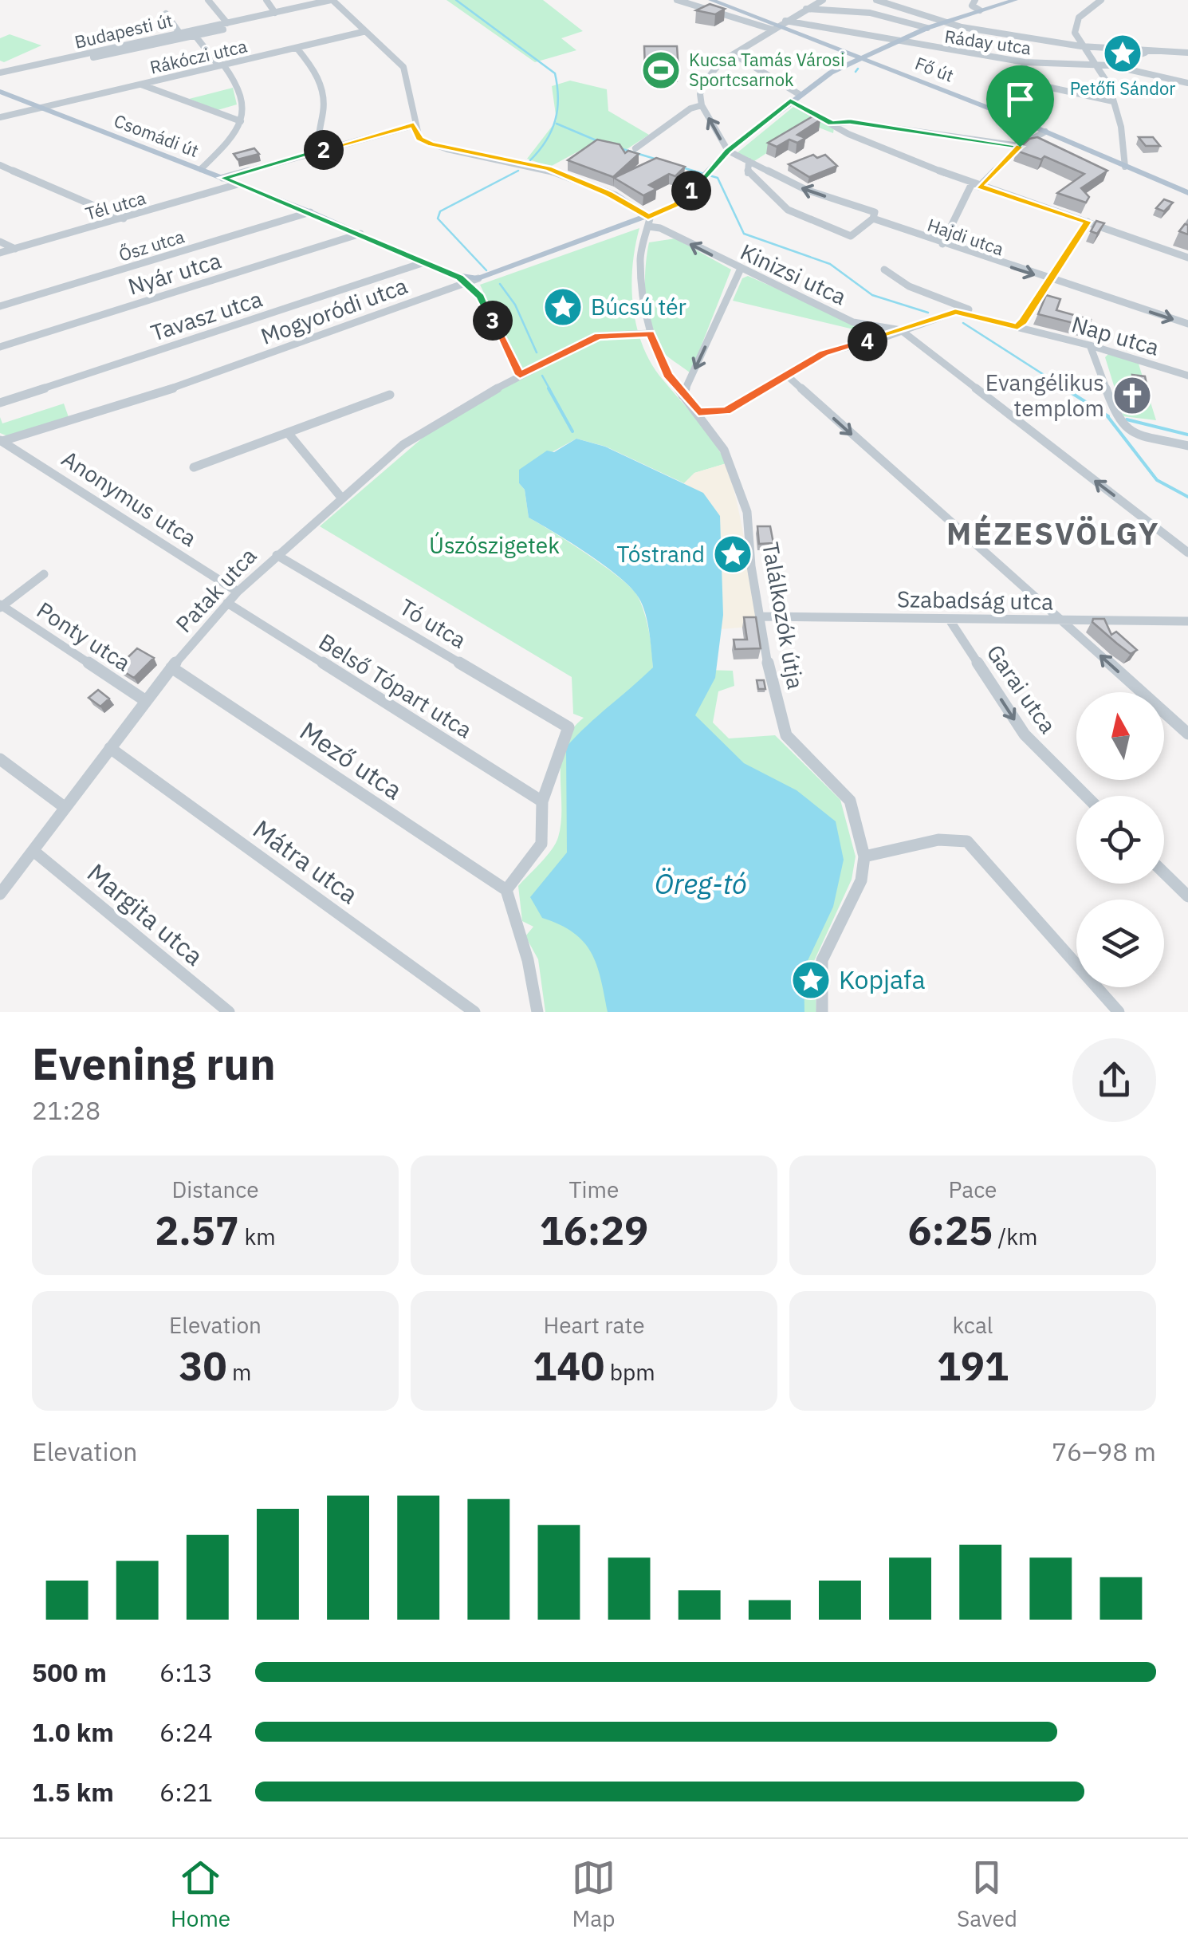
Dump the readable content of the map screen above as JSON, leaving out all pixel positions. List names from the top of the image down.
{
  "streets": {
    "main road": ["Fő út", "Csomádi út"],
    "street": [
      "Budapesti út",
      "Ráday utca",
      "Rákóczi utca",
      "Tél utca",
      "Hajdi utca",
      "Ősz utca",
      "Nyár utca",
      "Kinizsi utca",
      "Mogyoródi utca",
      "Tavasz utca",
      "Nap utca",
      "Anonymus utca",
      "Patak utca",
      "Szabadság utca",
      "Találkozók útja",
      "Tó utca",
      "Ponty utca",
      "Belső Tópart utca",
      "Garai utca",
      "Mező utca",
      "Mátra utca",
      "Margita utca"
    ]
  },
  "crossings": [
    ["Rákóczi utca", "Csomádi út"],
    ["Csomádi út", "Tél utca"],
    ["Csomádi út", "Ősz utca"],
    ["Csomádi út", "Nyár utca"],
    ["Csomádi út", "Mogyoródi utca"],
    ["Csomádi út", "Tavasz utca"],
    ["Kinizsi utca", "Nap utca"],
    ["Kinizsi utca", "Találkozók útja"],
    ["Mogyoródi utca", "Anonymus utca"],
    ["Anonymus utca", "Patak utca"],
    ["Patak utca", "Találkozók útja"],
    ["Patak utca", "Tó utca"],
    ["Patak utca", "Ponty utca"],
    ["Patak utca", "Belső Tópart utca"],
    ["Patak utca", "Mező utca"],
    ["Patak utca", "Mátra utca"],
    ["Patak utca", "Margita utca"],
    ["Szabadság utca", "Találkozók útja"],
    ["Szabadság utca", "Garai utca"],
    ["Tó utca", "Belső Tópart utca"]
  ],
  "one_way": ["Kinizsi utca", "Garai utca"],
  "districts": ["MÉZESVÖLGY"],
  "water": ["Öreg-tó"],
  "parks": ["Úszószigetek"],
  "places": {
    "place": [
      "Petőfi Sándor",
      "Búcsú tér",
      "Tóstrand",
      "Kopjafa"
    ],
    "sports": ["Kucsa Tamás Városi Sportcsarnok"],
    "church": ["Evangélikus templom"]
  },
  "north": "top",
  "page": {
    "pins": [
      "2",
      "1",
      "3",
      "4"
    ],
    "heading": ["Evening run", "21:28"],
    "stats": [
      ["Distance", "2.57 km"],
      ["Time", "16:29"],
      ["Pace", "6:25 /km"],
      ["Elevation", "30 m"],
      ["Heart rate", "140 bpm"],
      ["kcal", "191"]
    ],
    "chart": ["Elevation", "76–98 m"],
    "list": [
      {
        "name": "500 m",
        "note": "6:13"
      },
      {
        "name": "1.0 km",
        "note": "6:24"
      },
      {
        "name": "1.5 km",
        "note": "6:21"
      }
    ],
    "tabs": ["Home", "Map", "Saved"]
  }
}
